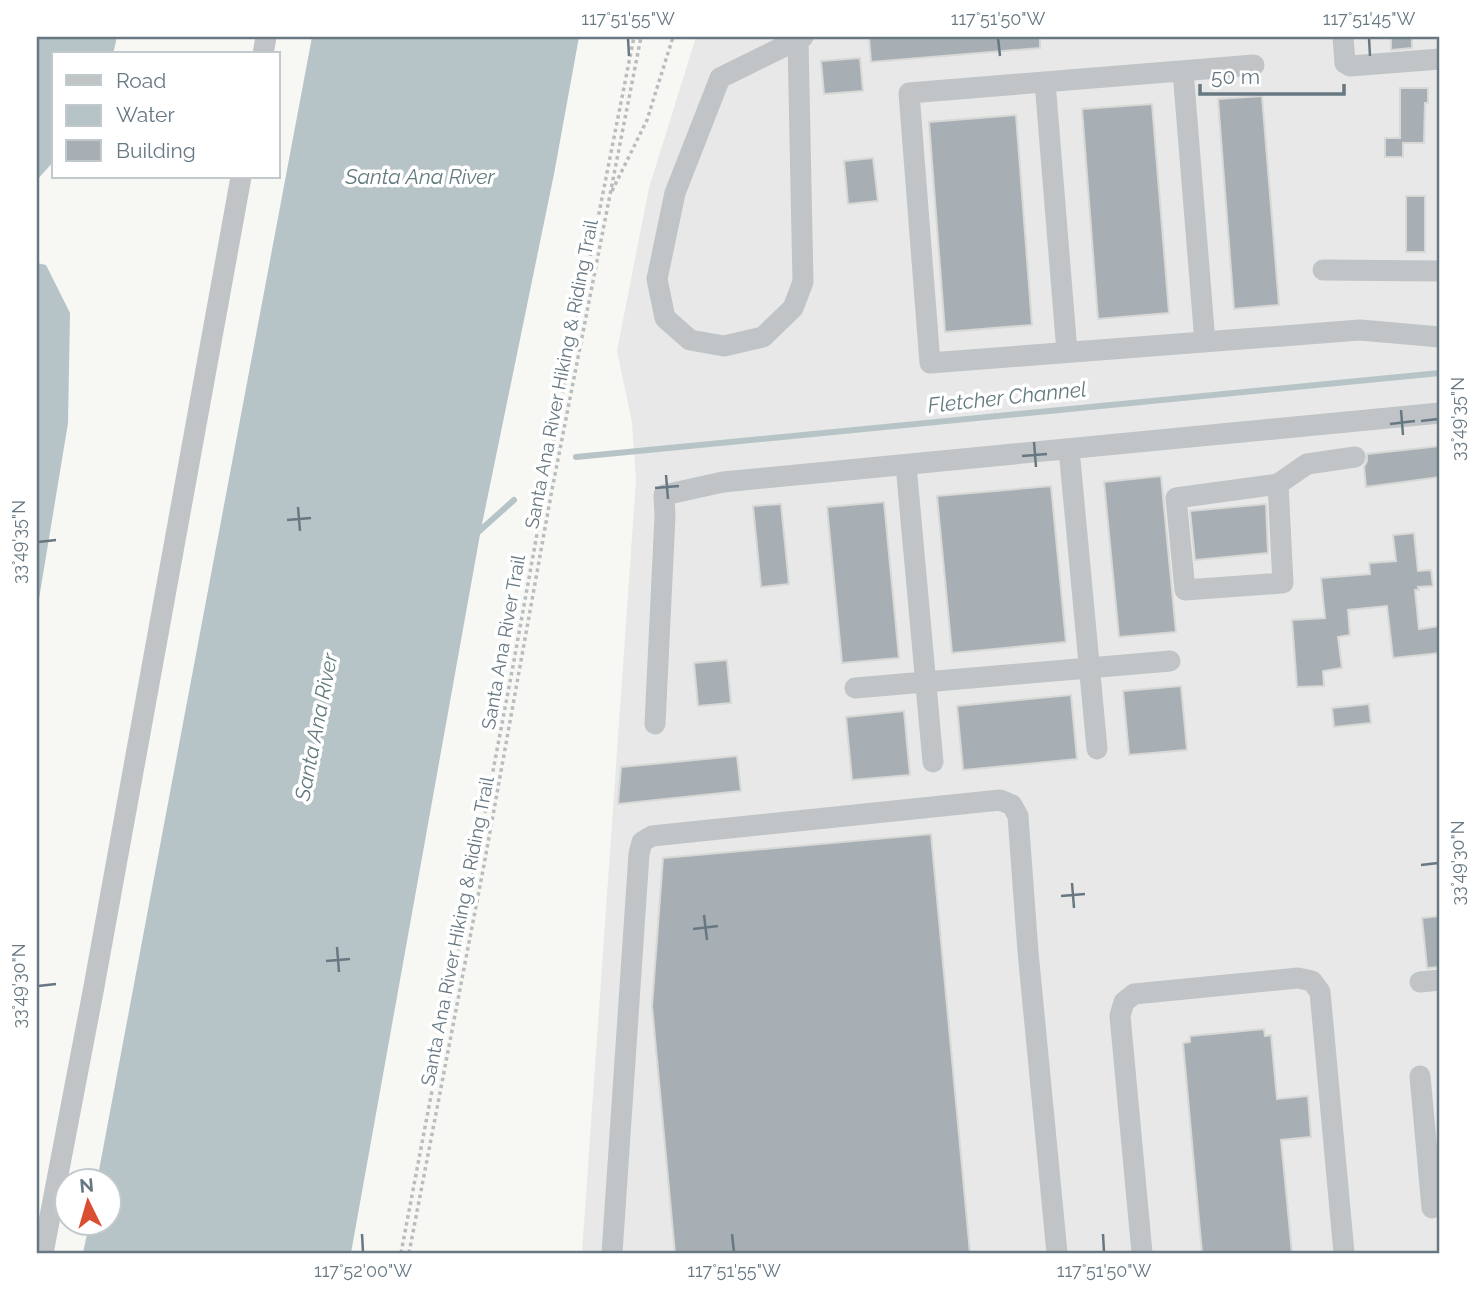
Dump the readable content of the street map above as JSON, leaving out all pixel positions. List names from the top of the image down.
{
  "streets": {
    "path": ["Santa Ana River Hiking & Riding Trail", "Santa Ana River Trail"]
  },
  "water": ["Santa Ana River", "Fletcher Channel"],
  "legend": ["Road", "Water", "Building"],
  "scale_bar": "50 m",
  "north": "top",
  "coordinates": [
    "117°51'55\"W",
    "117°51'50\"W",
    "117°51'45\"W",
    "33°49'35\"N",
    "33°49'30\"N",
    "117°52'00\"W"
  ]
}
